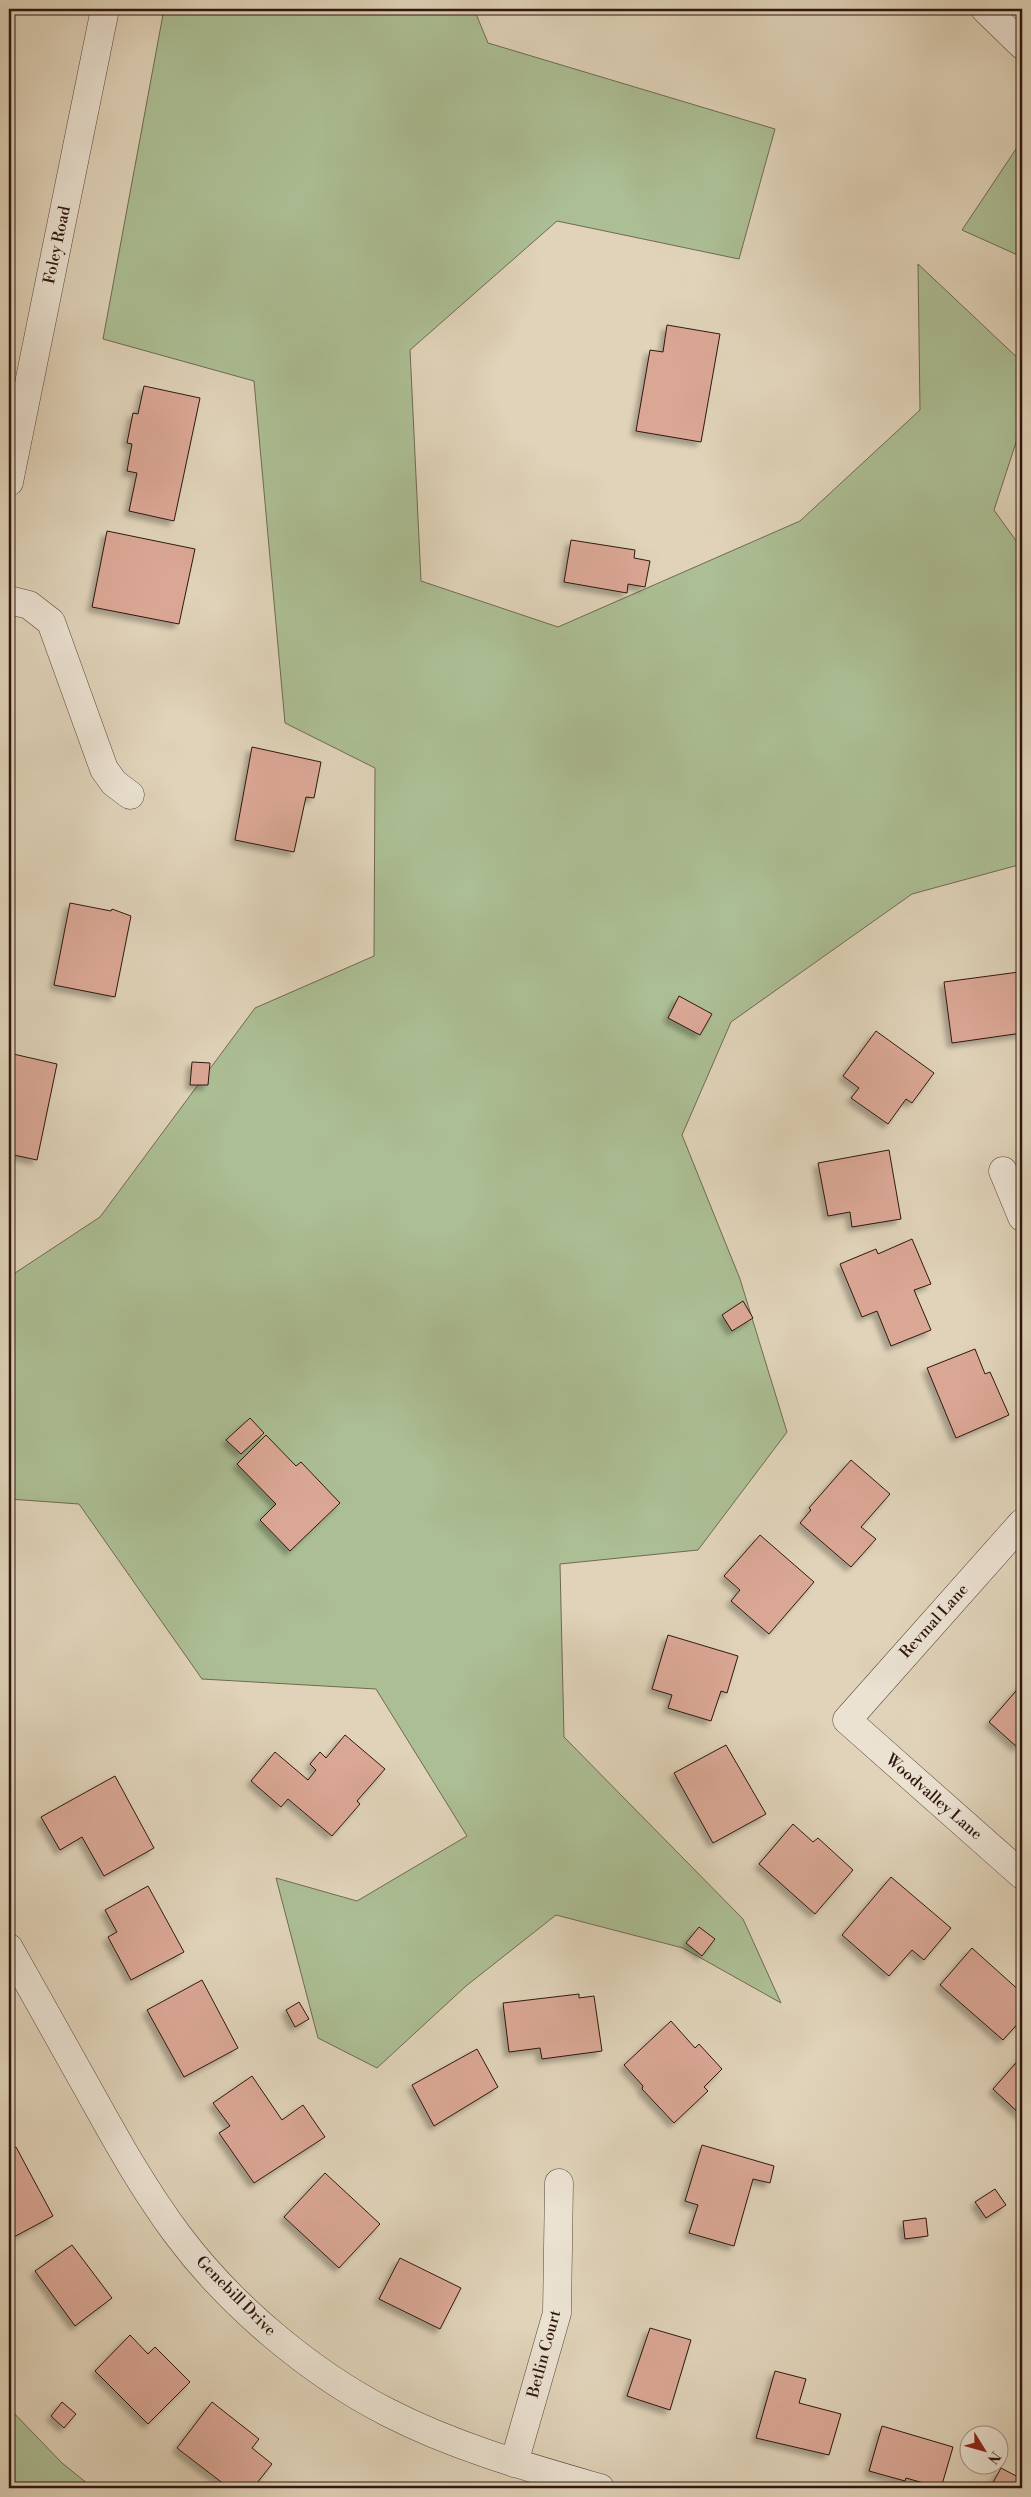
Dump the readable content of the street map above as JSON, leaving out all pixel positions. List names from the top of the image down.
{
  "streets": {
    "street": [
      "Foley Road",
      "Revmal Lane",
      "Woodvalley Lane",
      "Genebill Drive",
      "Betlin Court"
    ]
  },
  "crossings": [
    ["Revmal Lane", "Woodvalley Lane"],
    ["Genebill Drive", "Betlin Court"]
  ],
  "north": "bottom right"
}
